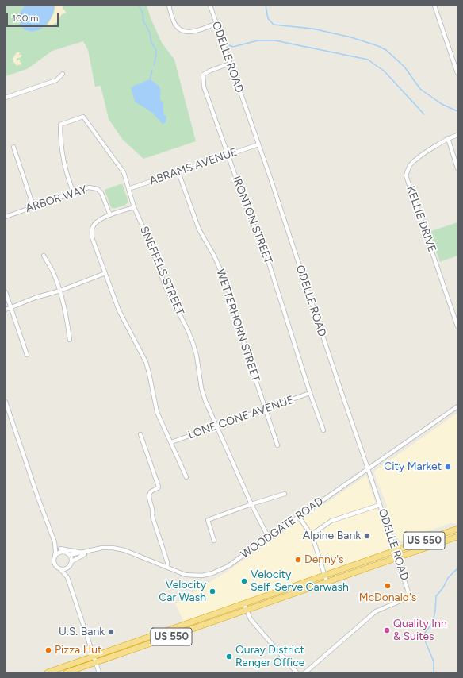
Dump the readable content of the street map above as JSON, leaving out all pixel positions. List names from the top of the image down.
{
  "streets": {
    "highway": ["US 550"],
    "street": [
      "ODELLE ROAD",
      "ABRAMS AVENUE",
      "ARBOR WAY",
      "KELLIE DRIVE",
      "IRONTON STREET",
      "SNEFFELS STREET",
      "WETTERHORN STREET",
      "LONE CONE AVENUE",
      "WOODGATE ROAD"
    ]
  },
  "crossings": [
    ["ODELLE ROAD", "ABRAMS AVENUE"],
    ["ODELLE ROAD", "IRONTON STREET"],
    ["ODELLE ROAD", "WOODGATE ROAD"],
    ["ODELLE ROAD", "US 550"],
    ["ABRAMS AVENUE", "IRONTON STREET"],
    ["ABRAMS AVENUE", "SNEFFELS STREET"],
    ["ABRAMS AVENUE", "WETTERHORN STREET"],
    ["ARBOR WAY", "SNEFFELS STREET"],
    ["IRONTON STREET", "LONE CONE AVENUE"],
    ["SNEFFELS STREET", "LONE CONE AVENUE"],
    ["SNEFFELS STREET", "WOODGATE ROAD"],
    ["WETTERHORN STREET", "LONE CONE AVENUE"]
  ],
  "places": [
    "City Market",
    "Alpine Bank",
    "Denny's",
    "Velocity Self-Serve Carwash",
    "McDonald's",
    "Velocity Car Wash",
    "Quality Inn & Suites",
    "U.S. Bank",
    "Pizza Hut",
    "Ouray District Ranger Office"
  ],
  "scale_bar": "100 m"
}
